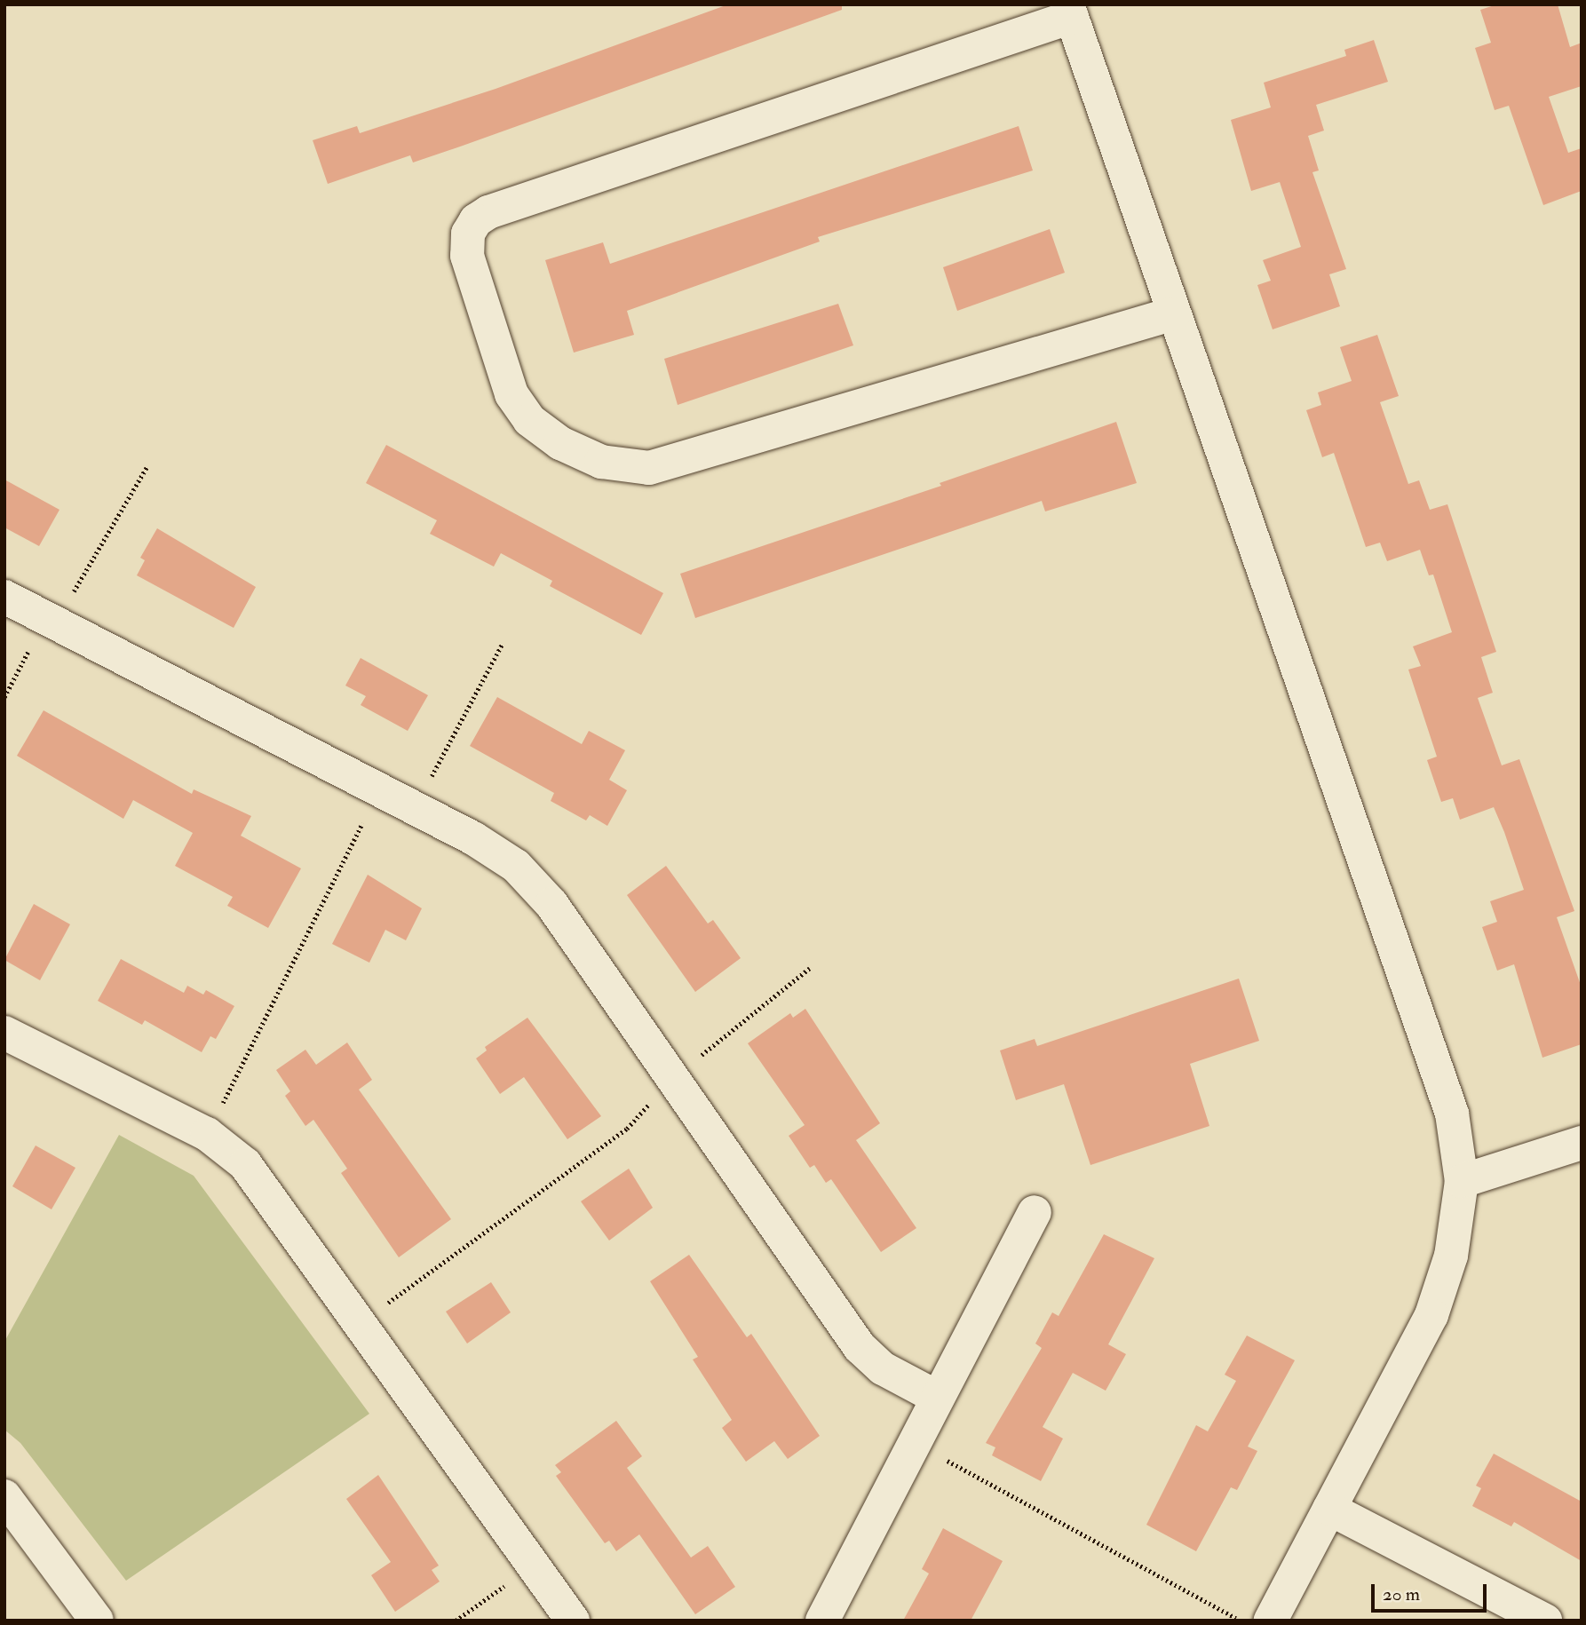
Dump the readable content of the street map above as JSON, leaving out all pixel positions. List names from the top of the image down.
{
  "scale_bar": "20 m"
}
